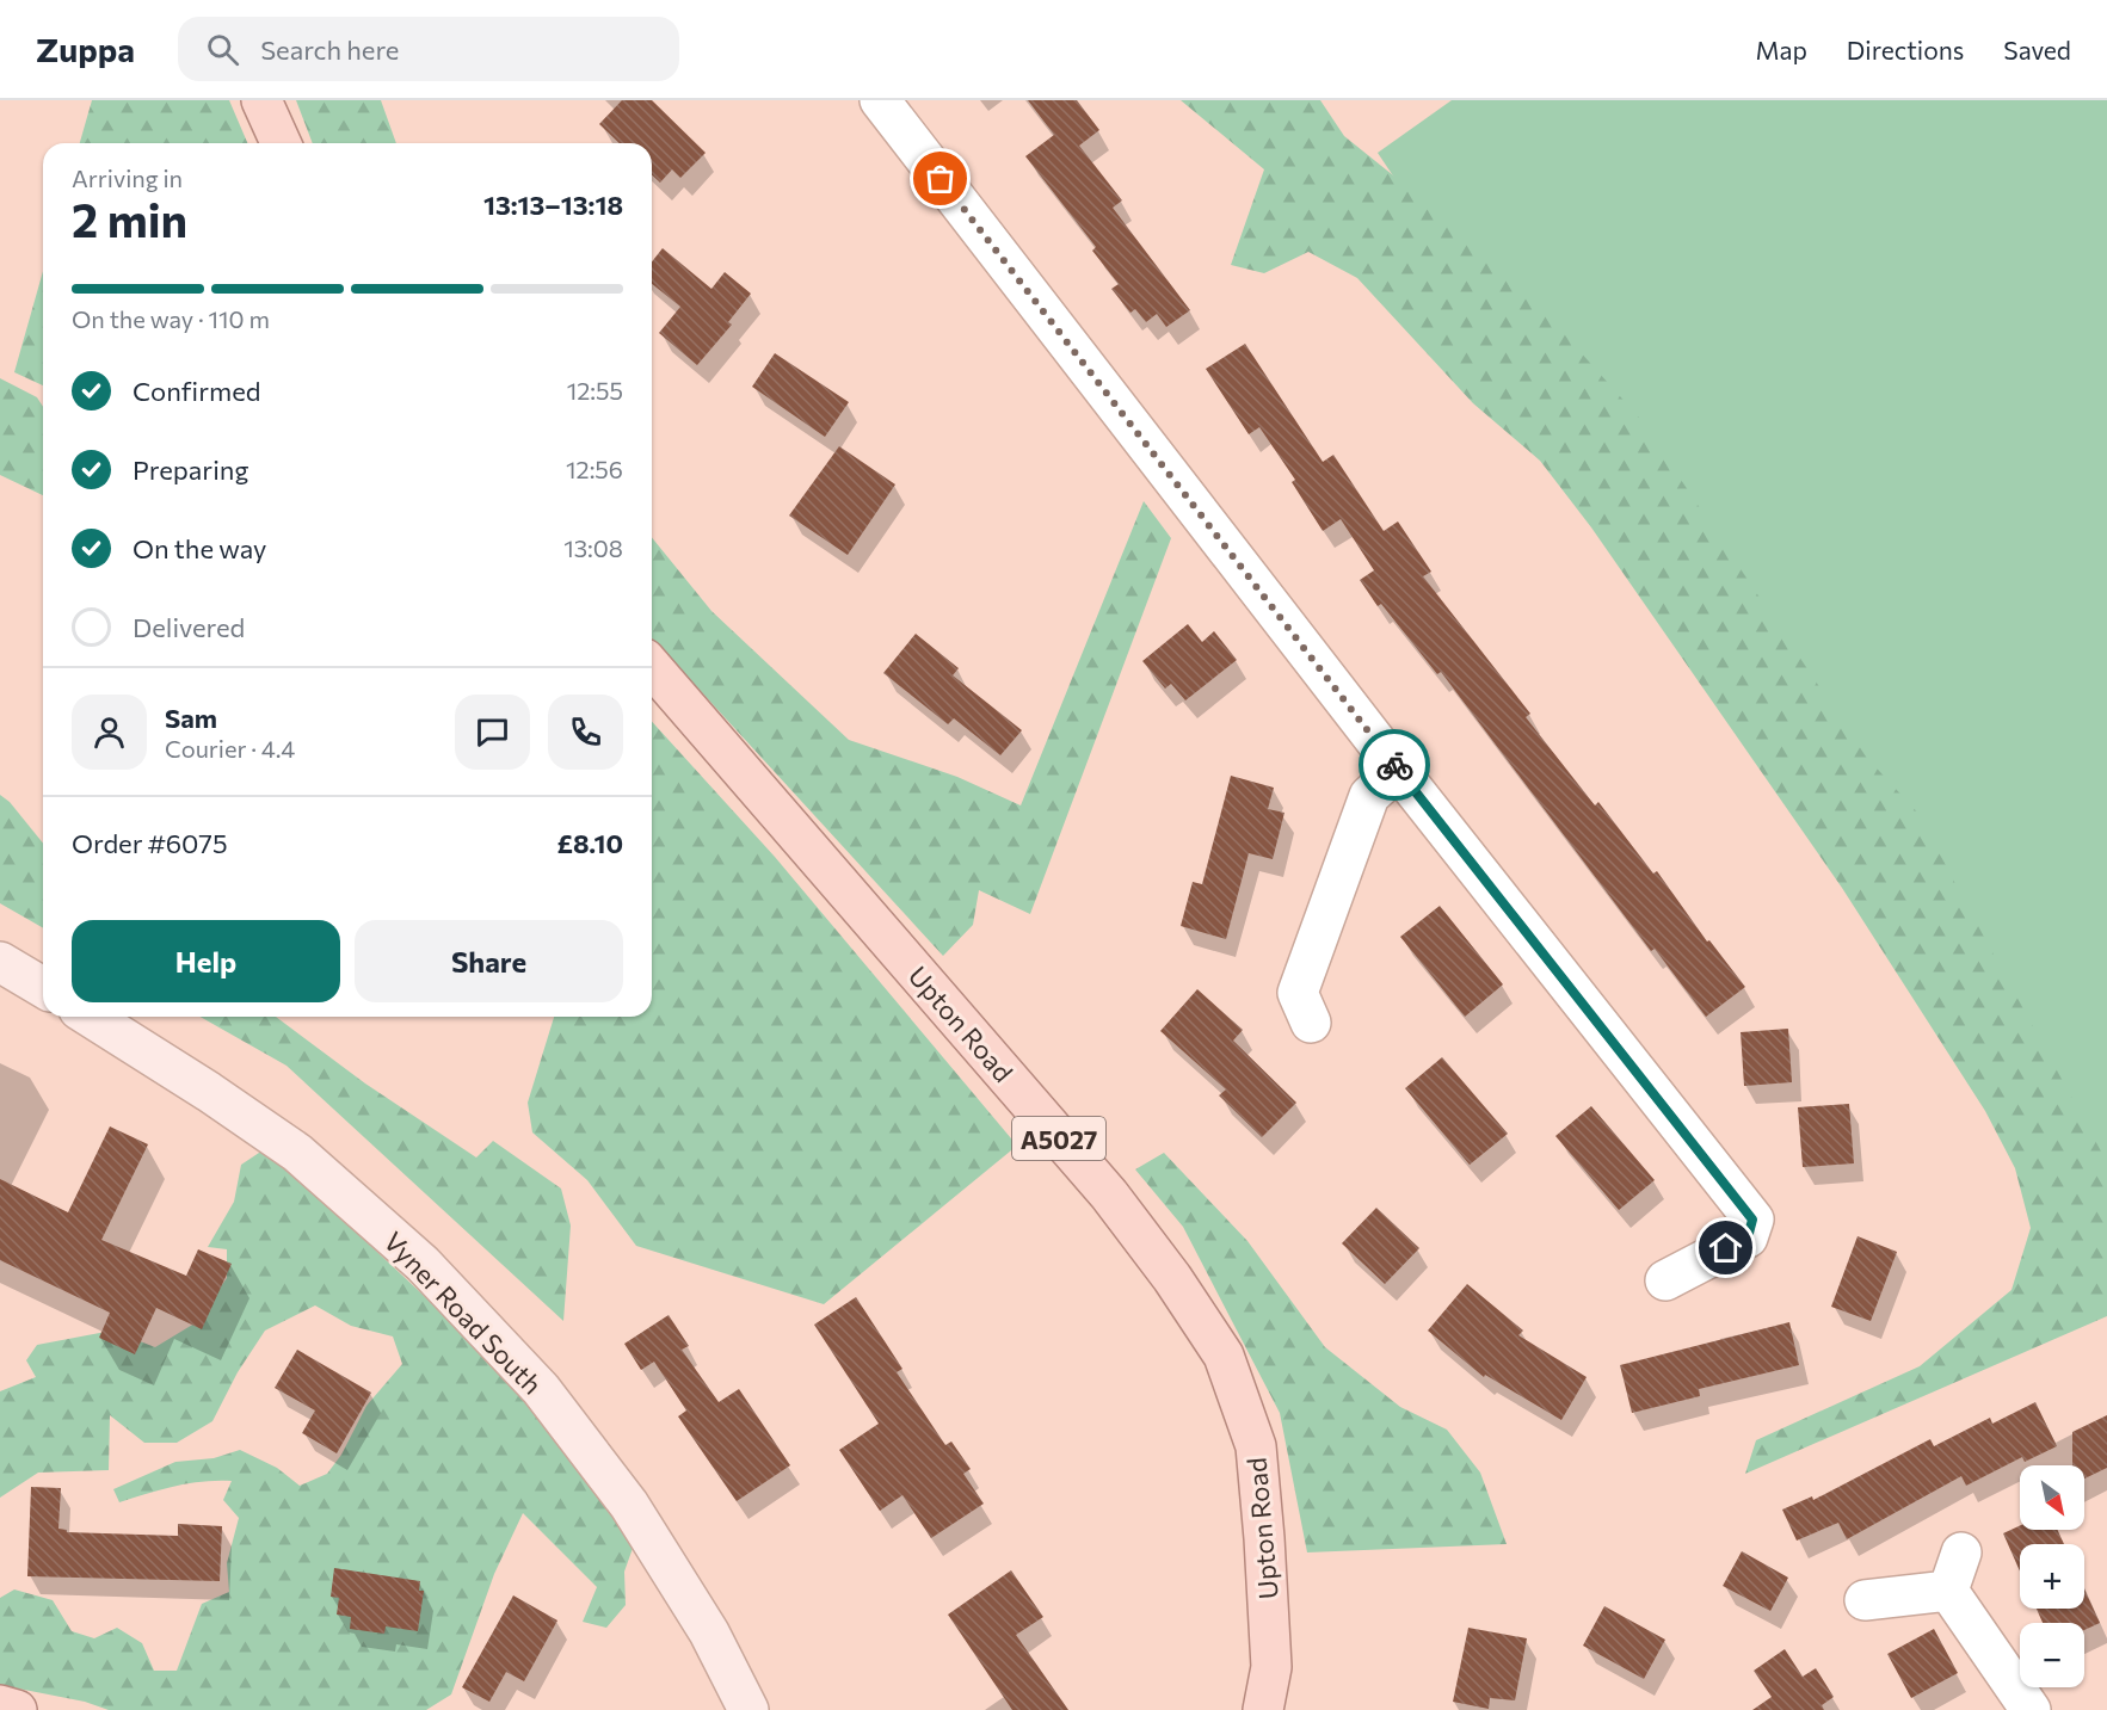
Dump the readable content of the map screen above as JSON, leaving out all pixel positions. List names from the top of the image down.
{
  "streets": {
    "main road": ["Upton Road", "A5027"],
    "street": ["Vyner Road South"]
  },
  "north": "bottom right",
  "page": {
    "header": "Zuppa",
    "search": "Search here",
    "nav": ["Map", "Directions", "Saved"],
    "heading": ["2 min", "Arriving in", "13:13–13:18"],
    "panel": [
      "Sam",
      "Courier · 4.4",
      "Order #6075",
      "£8.10"
    ],
    "bar": "On the way · 110 m",
    "list": [
      ["Confirmed", "12:55"],
      ["Preparing", "12:56"],
      ["On the way", "13:08"],
      "Delivered"
    ],
    "buttons": ["Help", "Share"],
    "map_buttons": ["+", "−"]
  }
}
